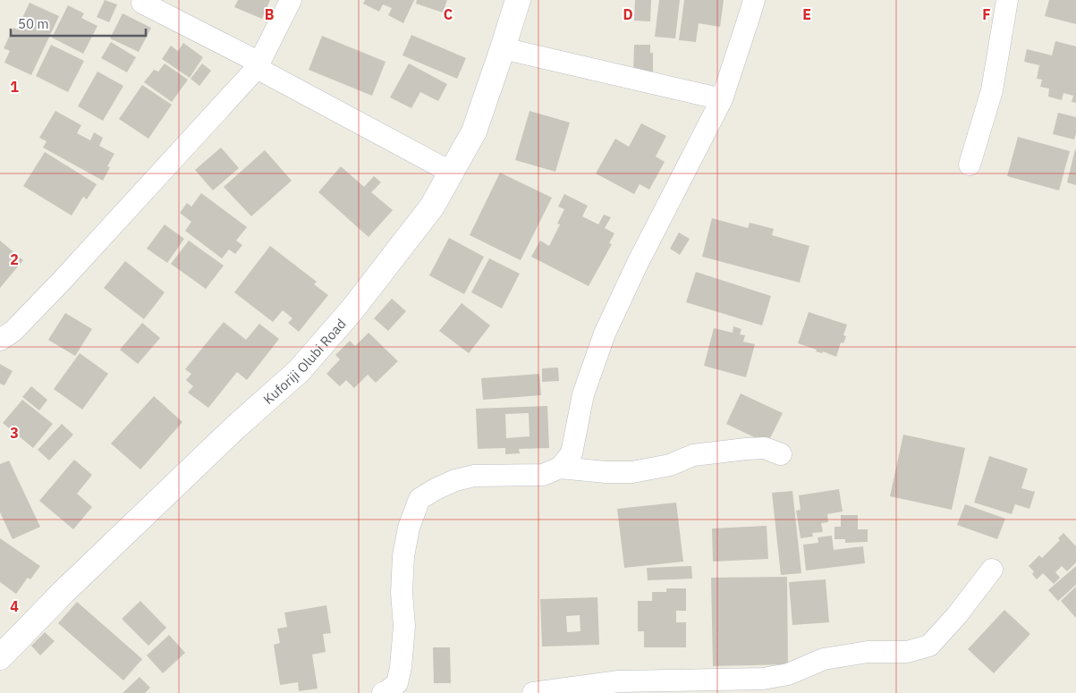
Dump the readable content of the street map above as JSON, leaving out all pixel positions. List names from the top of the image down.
{
  "streets": {
    "street": ["Kuforiji Olubi Road"]
  },
  "scale_bar": "50 m",
  "grid": {
    "columns": [
      "B",
      "C",
      "D",
      "E",
      "F"
    ],
    "rows": [
      "1",
      "2",
      "3",
      "4"
    ]
  }
}
